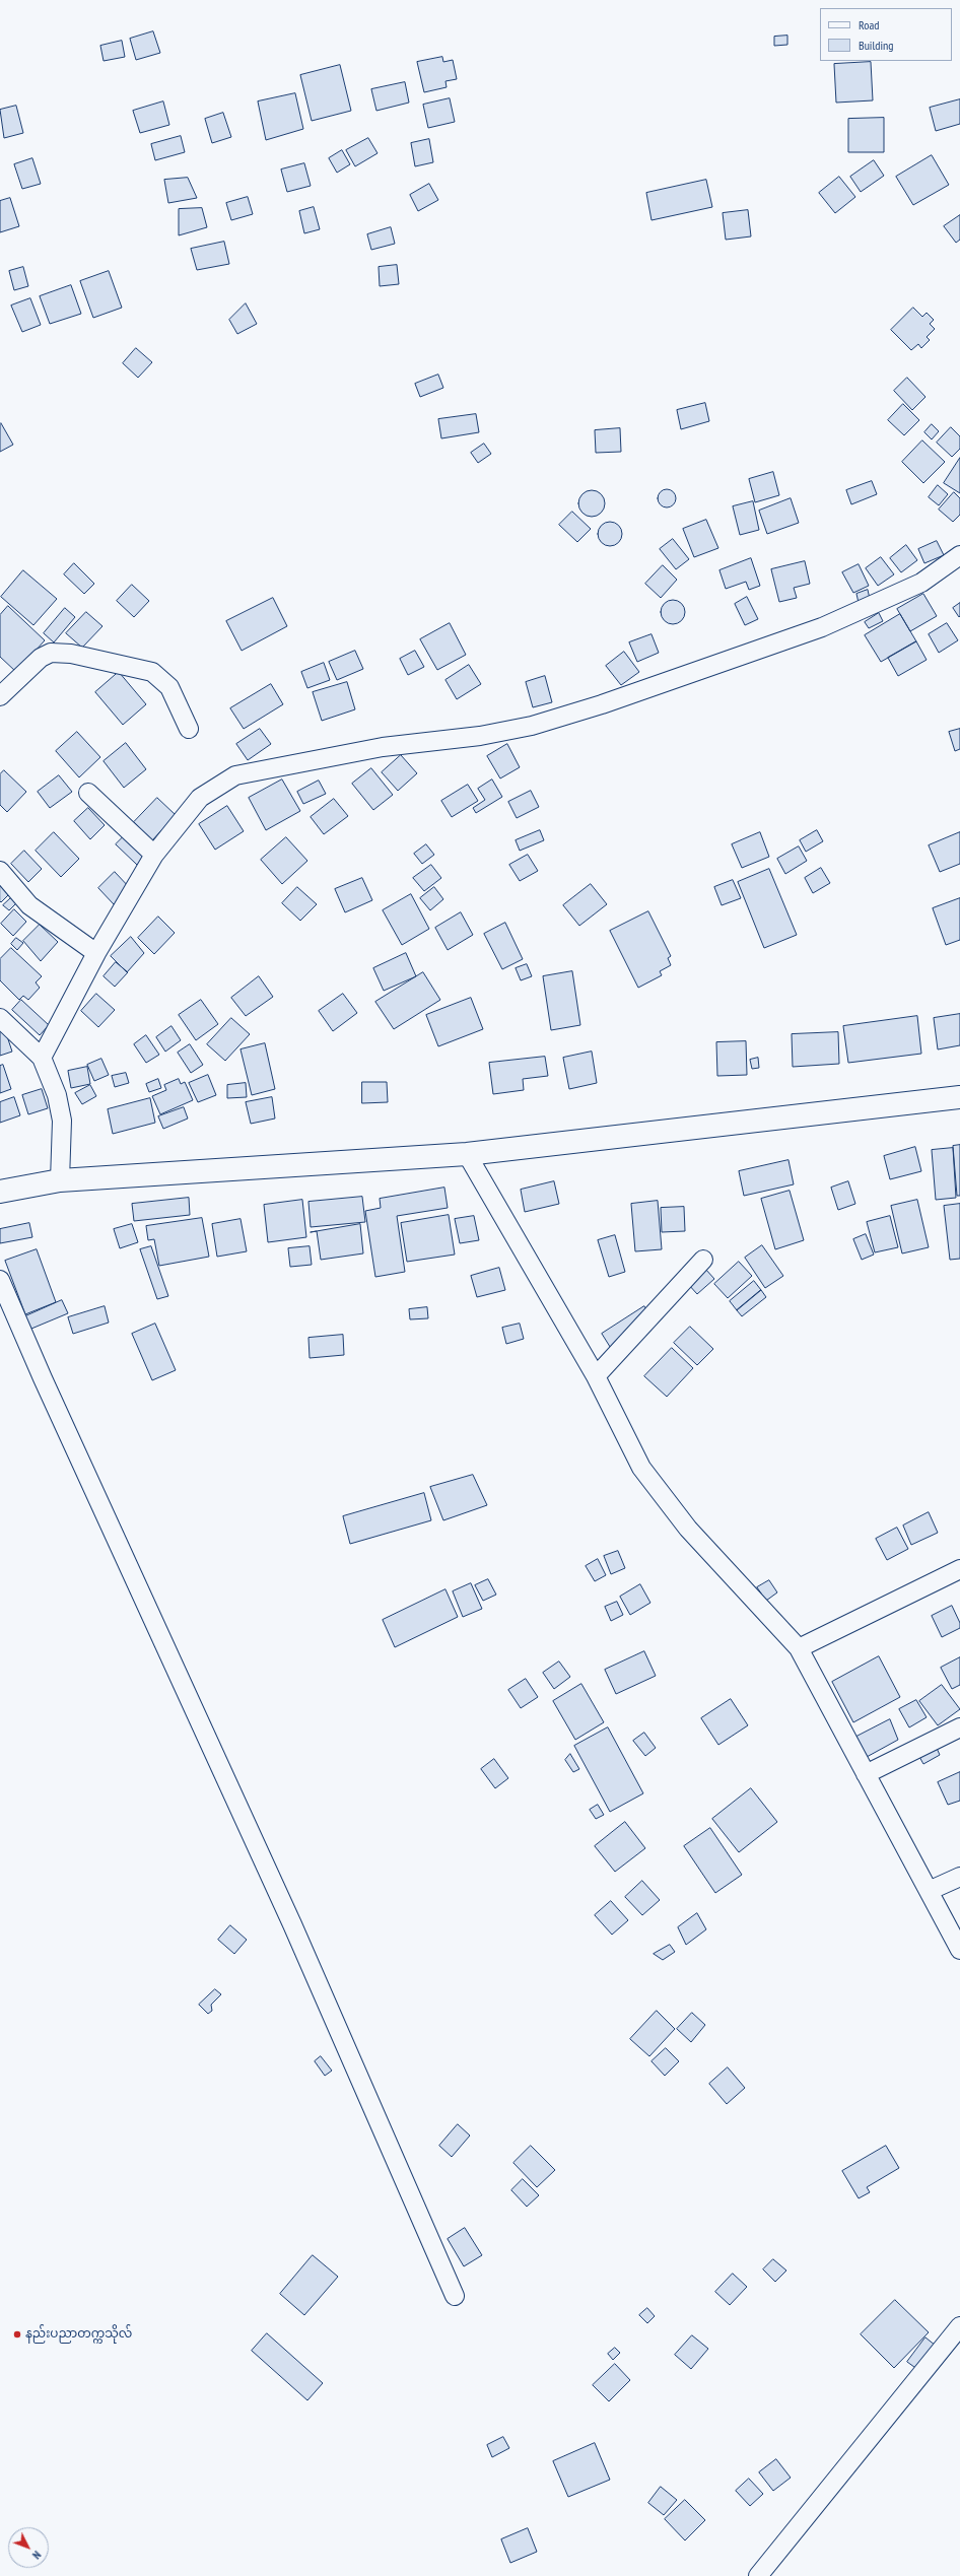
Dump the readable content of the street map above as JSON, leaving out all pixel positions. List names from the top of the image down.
{
  "places": ["နည်းပညာတက္ကသိုလ်"],
  "legend": ["Road", "Building"],
  "north": "bottom right"
}
